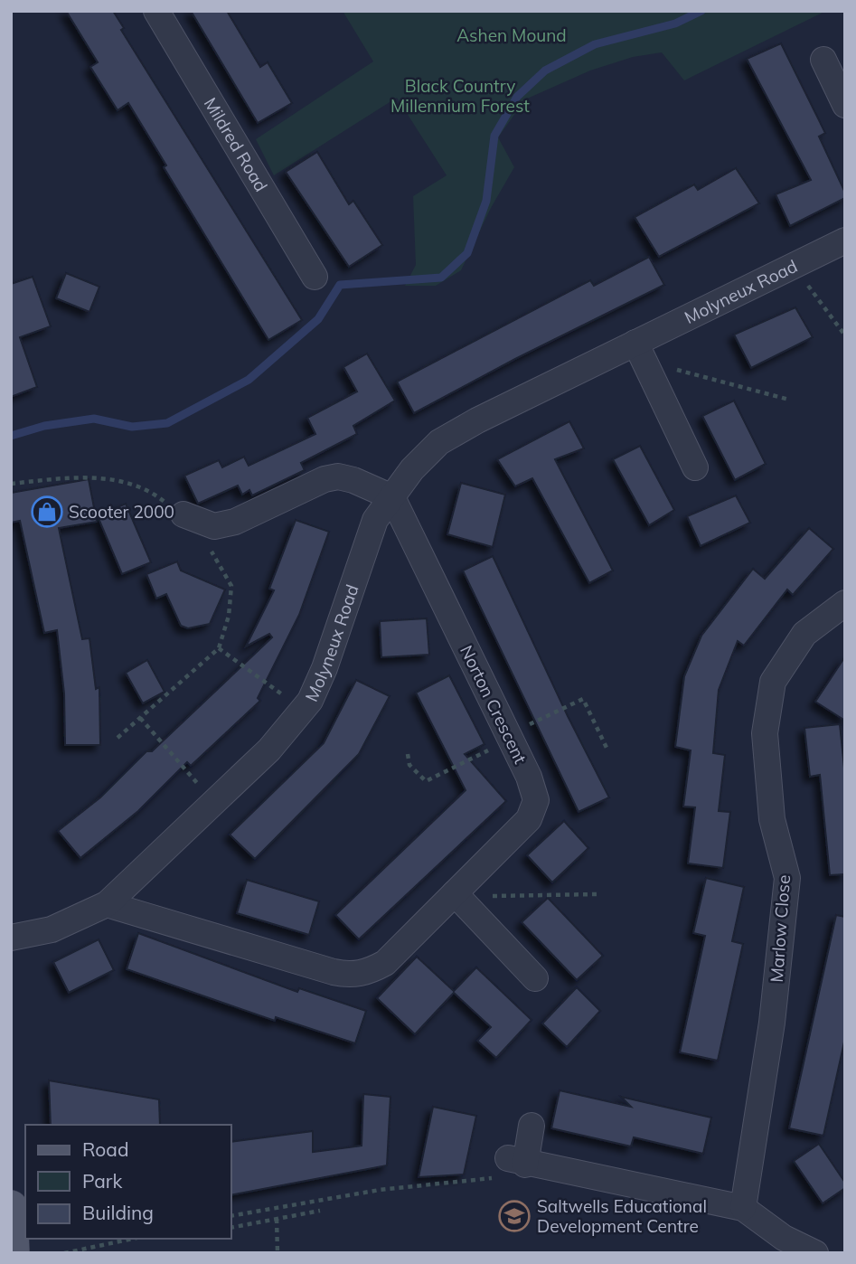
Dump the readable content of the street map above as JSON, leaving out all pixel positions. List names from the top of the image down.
{
  "streets": {
    "street": [
      "Mildred Road",
      "Molyneux Road",
      "Norton Crescent",
      "Marlow Close"
    ]
  },
  "crossings": [
    ["Molyneux Road", "Norton Crescent"]
  ],
  "parks": ["Ashen Mound", "Black Country Millennium Forest"],
  "places": {
    "shop": ["Scooter 2000"],
    "school or university": ["Saltwells Educational Development Centre"]
  },
  "legend": ["Road", "Park", "Building"]
}
